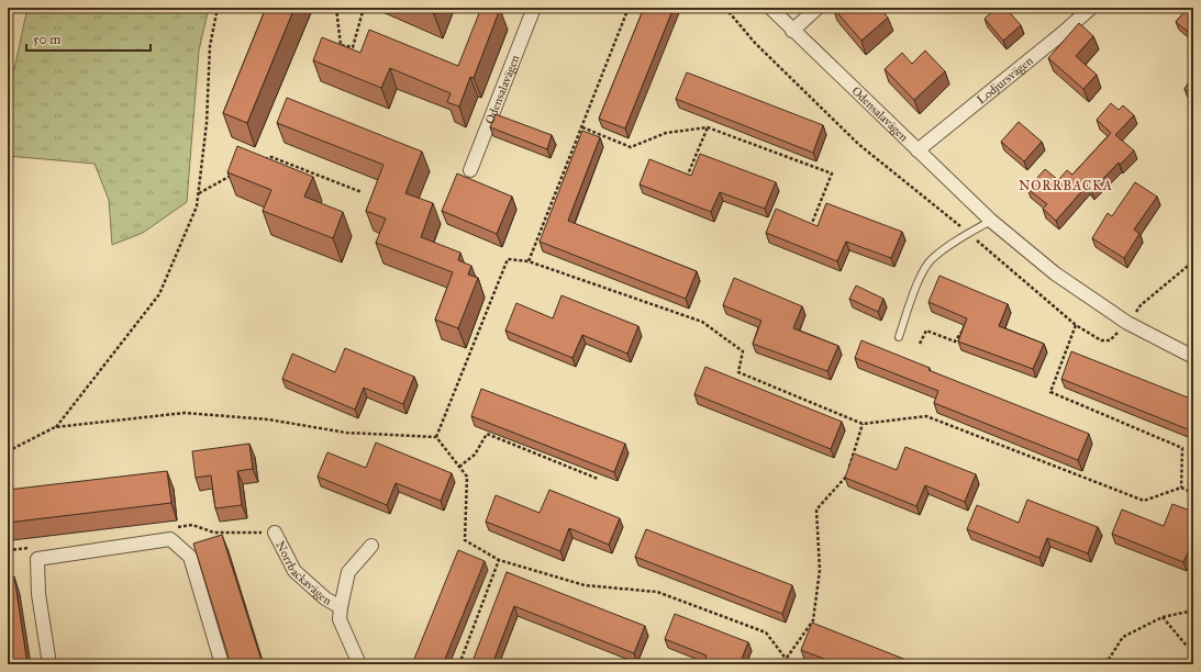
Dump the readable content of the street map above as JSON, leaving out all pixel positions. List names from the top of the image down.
{
  "streets": {
    "street": ["Lodjursvägen", "Odensalavägen", "Norrbackavägen"]
  },
  "crossings": [
    ["Lodjursvägen", "Odensalavägen"]
  ],
  "districts": ["NORRBACKA"],
  "scale_bar": "50 m"
}
